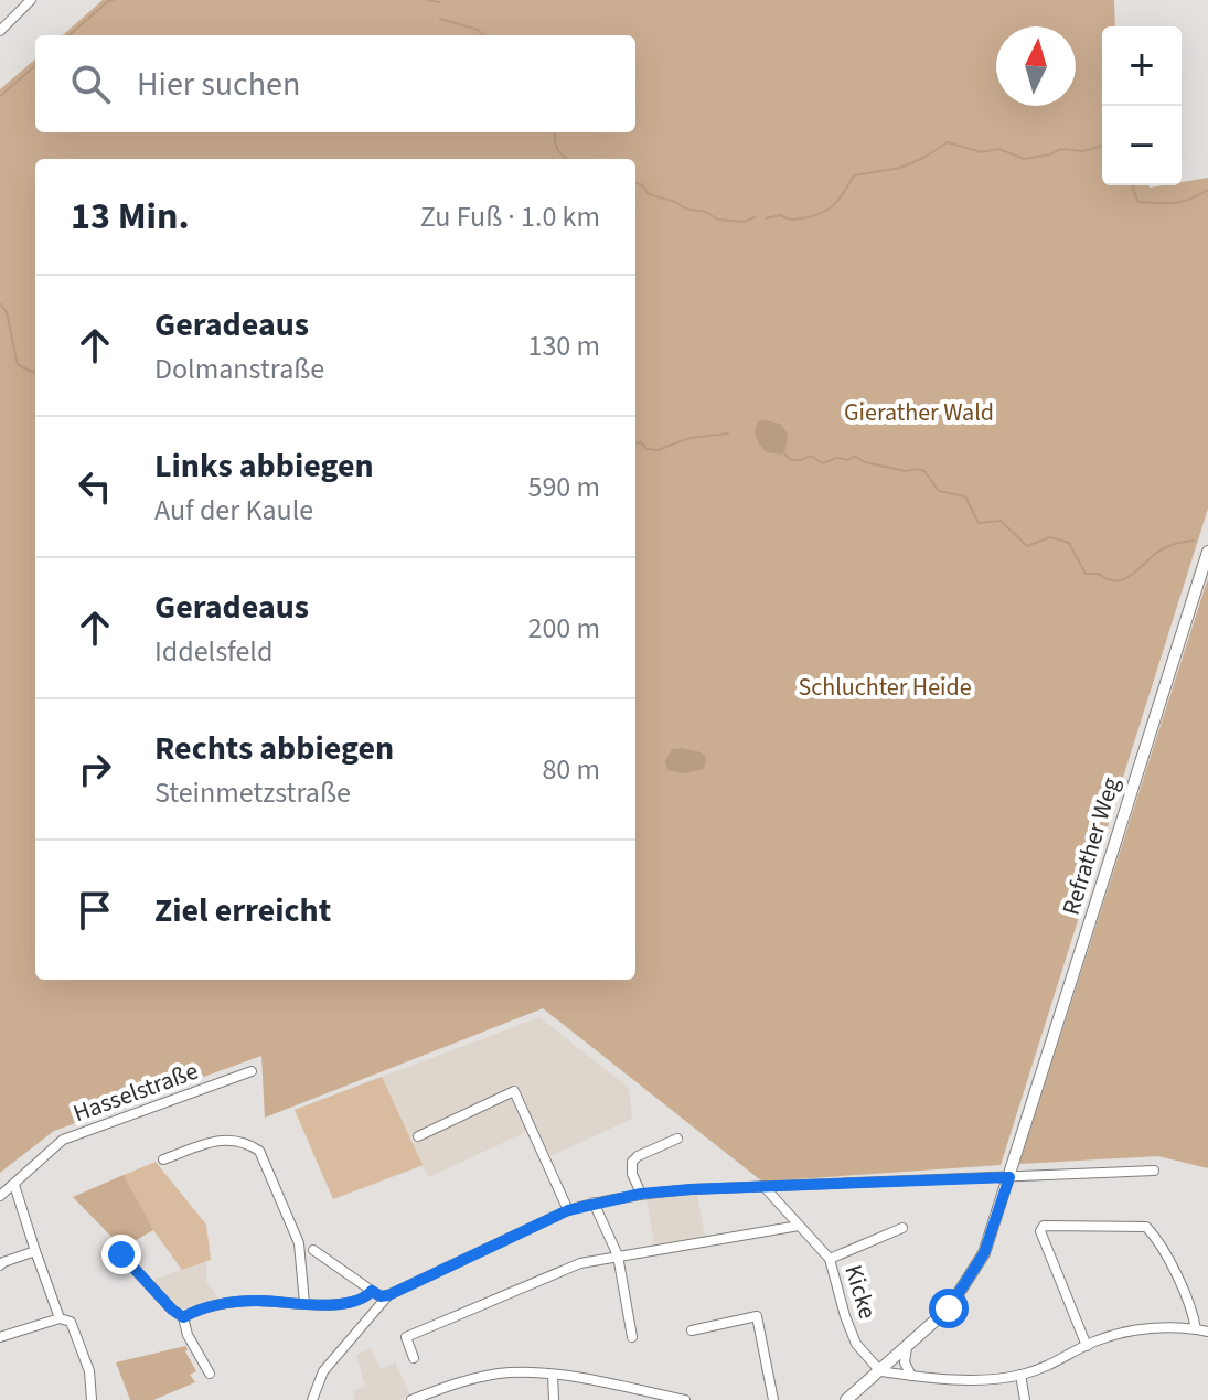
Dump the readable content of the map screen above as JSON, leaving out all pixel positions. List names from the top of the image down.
{
  "streets": {
    "main road": ["Refrather Weg"],
    "street": ["Hasselstraße", "Kicke"]
  },
  "crossings": [
    ["Refrather Weg", "Kicke"]
  ],
  "parks": ["Gierather Wald", "Schluchter Heide"],
  "north": "top",
  "page": {
    "map_buttons": ["+", "−"],
    "search": "Hier suchen",
    "heading": ["13 Min.", "Zu Fuß · 1.0 km"],
    "list": [
      ["Geradeaus", "Dolmanstraße", "130 m"],
      ["Links abbiegen", "Auf der Kaule", "590 m"],
      ["Geradeaus", "Iddelsfeld", "200 m"],
      ["Rechts abbiegen", "Steinmetzstraße", "80 m"],
      "Ziel erreicht"
    ]
  }
}
